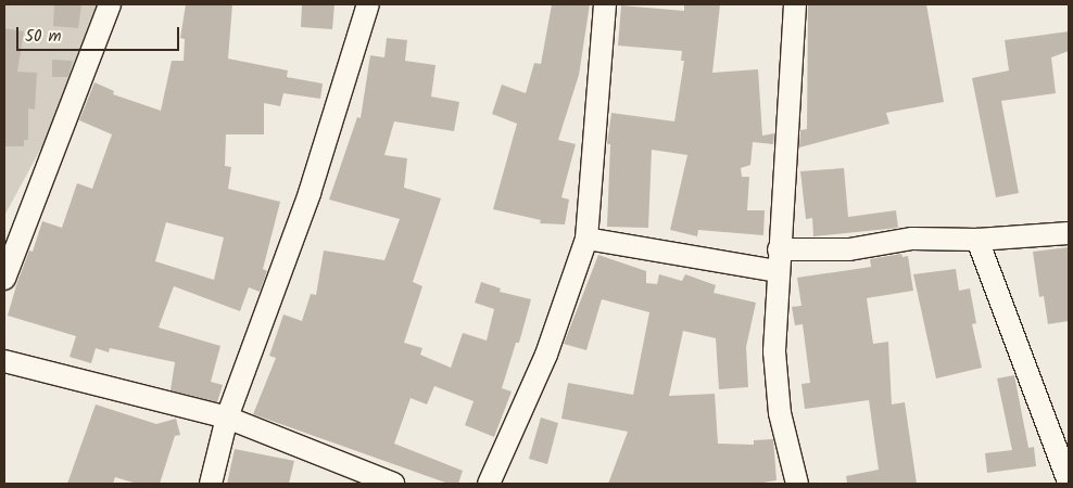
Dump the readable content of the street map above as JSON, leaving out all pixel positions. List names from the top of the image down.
{
  "scale_bar": "50 m"
}
